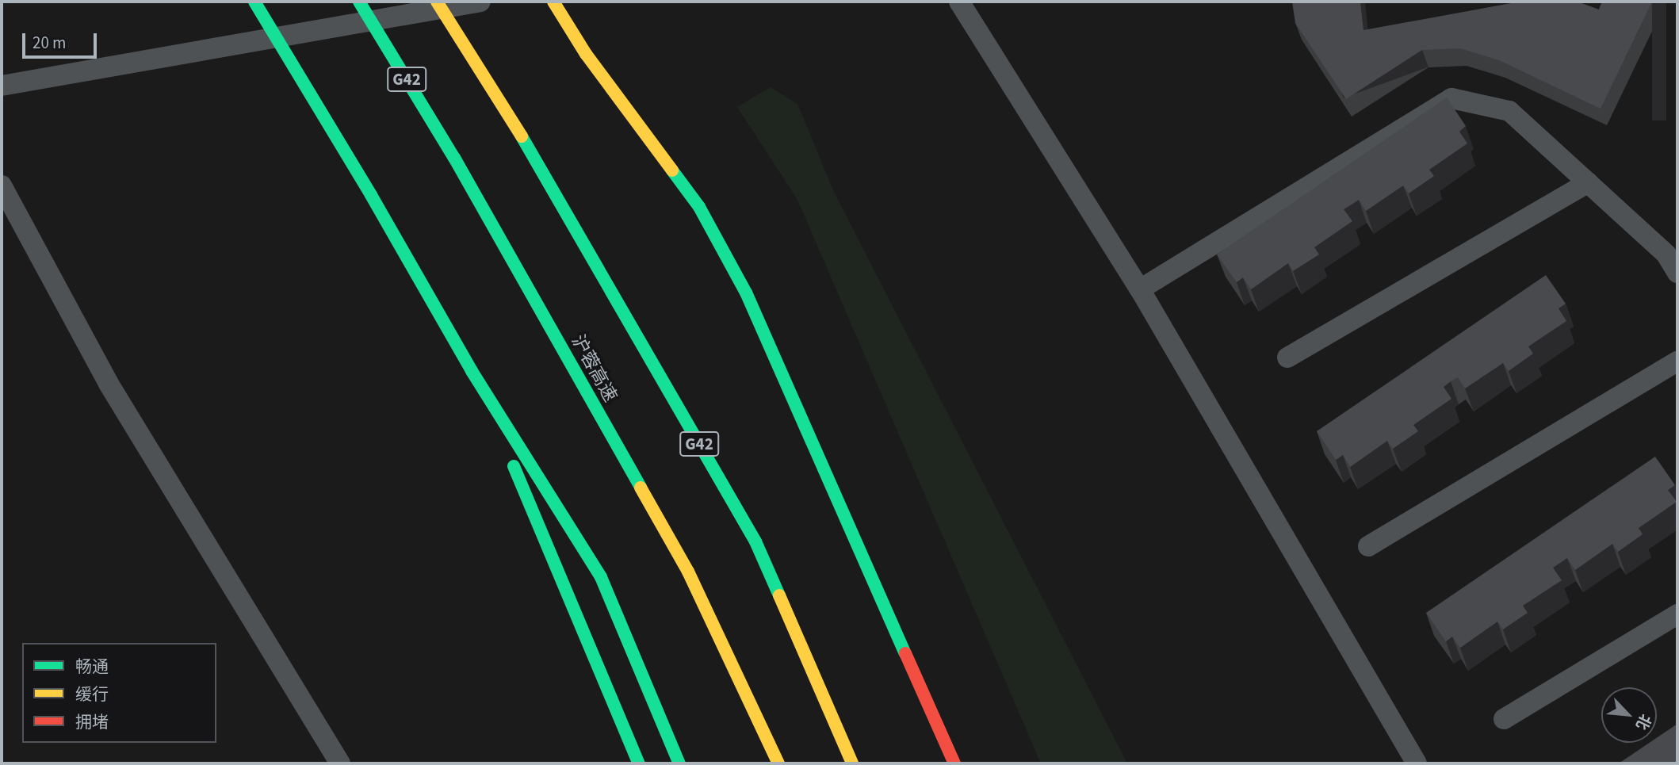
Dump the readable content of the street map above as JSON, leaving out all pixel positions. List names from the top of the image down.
{
  "streets": {
    "highway": ["G42", "沪蓉高速"]
  },
  "legend": ["畅通", "缓行", "拥堵"],
  "scale_bar": "20 m",
  "north": "bottom right"
}
